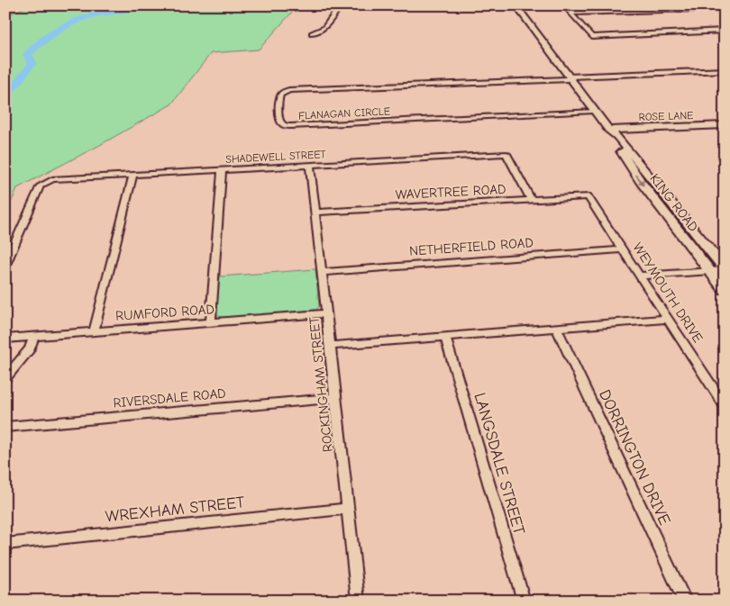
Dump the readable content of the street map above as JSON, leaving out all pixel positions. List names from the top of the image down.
{
  "streets": {
    "street": [
      "FLANAGAN CIRCLE",
      "ROSE LANE",
      "SHADEWELL STREET",
      "WAVERTREE ROAD",
      "KING ROAD",
      "NETHERFIELD ROAD",
      "WEYMOUTH DRIVE",
      "RUMFORD ROAD",
      "ROCKINGHAM STREET",
      "RIVERSDALE ROAD",
      "DORRINGTON DRIVE",
      "LANGSDALE STREET",
      "WREXHAM STREET"
    ]
  },
  "crossings": [
    ["FLANAGAN CIRCLE", "KING ROAD"],
    ["ROSE LANE", "KING ROAD"],
    ["SHADEWELL STREET", "WAVERTREE ROAD"],
    ["SHADEWELL STREET", "ROCKINGHAM STREET"],
    ["WAVERTREE ROAD", "WEYMOUTH DRIVE"],
    ["WAVERTREE ROAD", "ROCKINGHAM STREET"],
    ["NETHERFIELD ROAD", "WEYMOUTH DRIVE"],
    ["NETHERFIELD ROAD", "ROCKINGHAM STREET"],
    ["RUMFORD ROAD", "ROCKINGHAM STREET"],
    ["ROCKINGHAM STREET", "RIVERSDALE ROAD"],
    ["ROCKINGHAM STREET", "WREXHAM STREET"]
  ]
}
